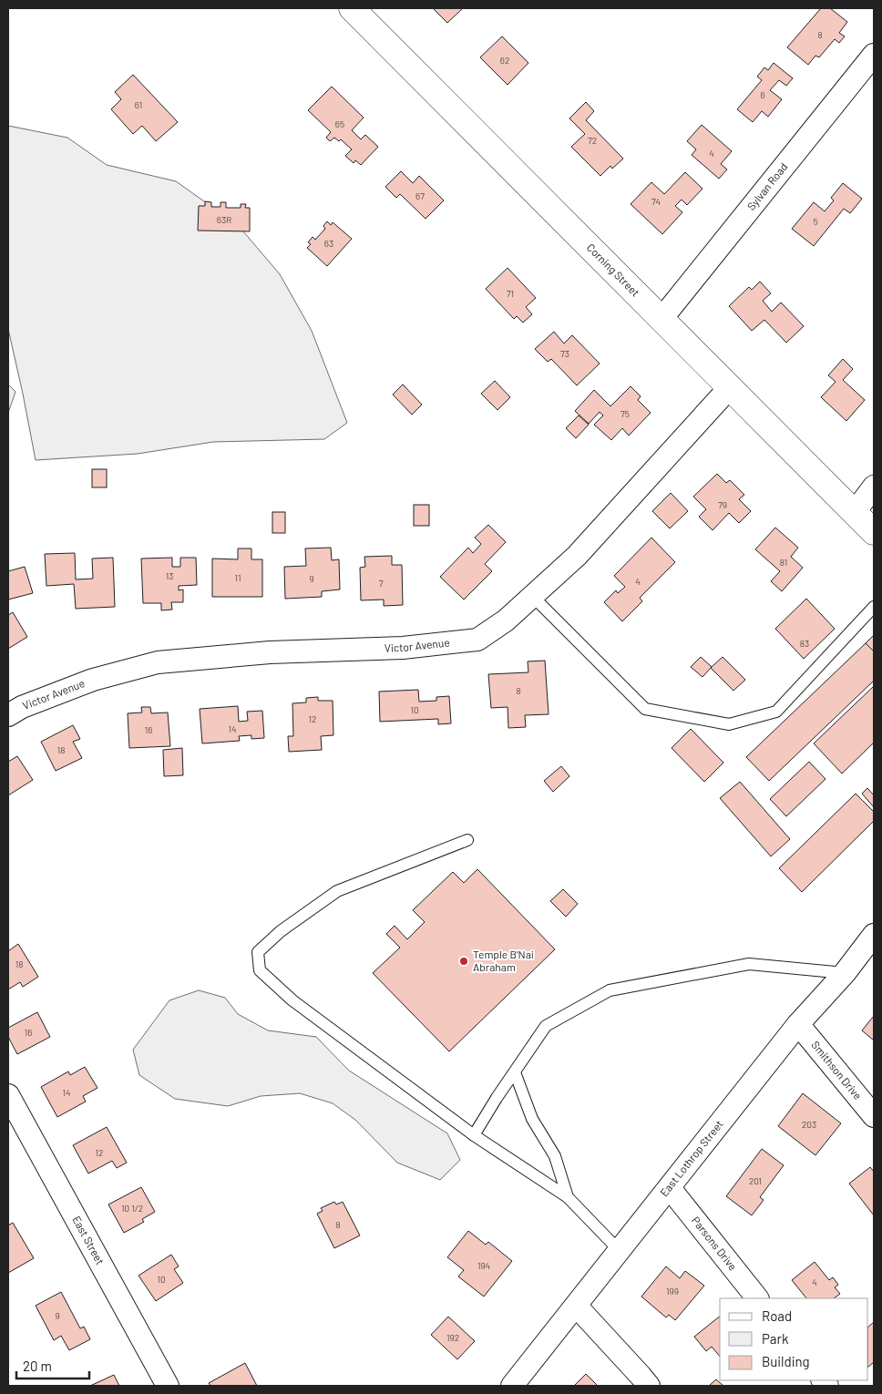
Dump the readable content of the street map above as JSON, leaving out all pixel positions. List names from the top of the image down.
{
  "streets": {
    "street": [
      "Sylvan Road",
      "Corning Street",
      "Victor Avenue",
      "Smithson Drive",
      "East Lothrop Street",
      "East Street",
      "Parsons Drive"
    ]
  },
  "crossings": [
    ["Sylvan Road", "Corning Street"],
    ["Corning Street", "Victor Avenue"],
    ["Smithson Drive", "East Lothrop Street"],
    ["East Lothrop Street", "Parsons Drive"]
  ],
  "places": ["Temple B'Nai Abraham"],
  "house_numbers": [
    "8",
    "62",
    "6",
    "61",
    "65",
    "72",
    "4",
    "67",
    "74",
    "63R",
    "5",
    "63",
    "71",
    "73",
    "75",
    "79",
    "81",
    "13",
    "11",
    "9",
    "4",
    "7",
    "83",
    "8",
    "10",
    "12",
    "14",
    "16",
    "18",
    "18",
    "16",
    "14",
    "203",
    "12",
    "201",
    "10 1/2",
    "8",
    "194",
    "10",
    "4",
    "199",
    "9",
    "192"
  ],
  "legend": ["Road", "Park", "Building"],
  "scale_bar": "20 m"
}
